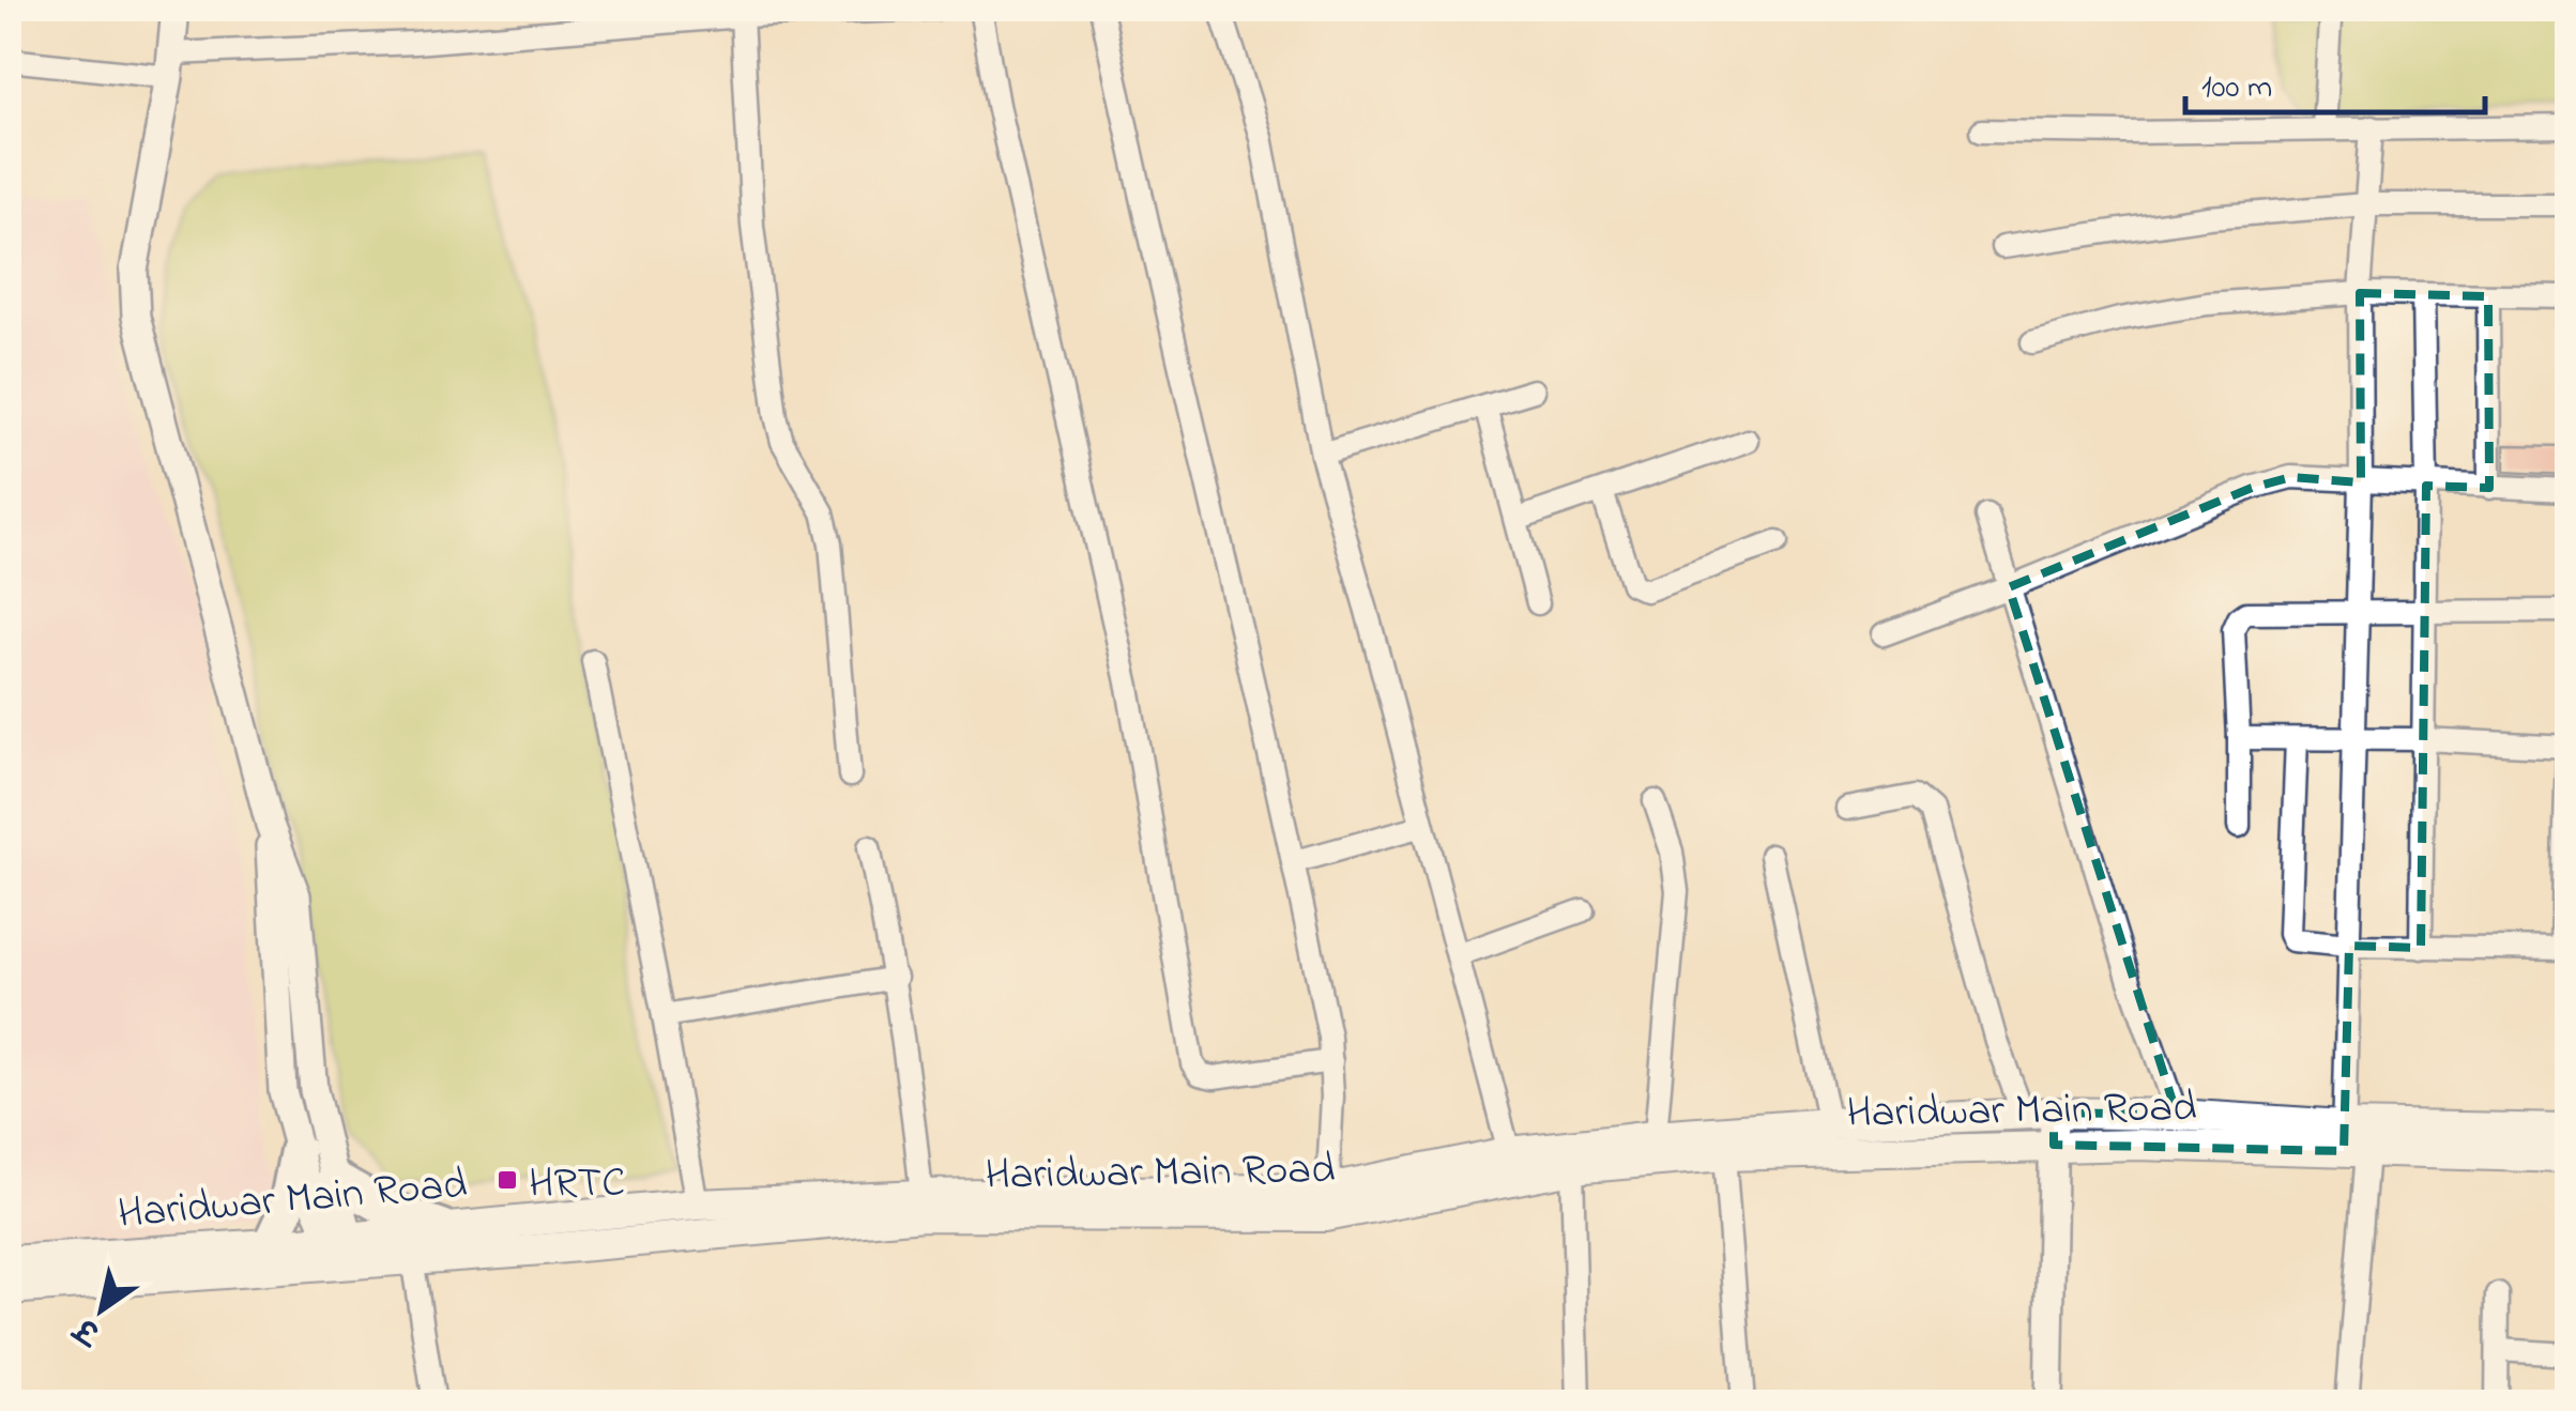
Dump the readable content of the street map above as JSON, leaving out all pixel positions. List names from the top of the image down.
{
  "streets": {
    "main road": ["Haridwar Main Road"]
  },
  "places": {
    "transit": ["HRTC"]
  },
  "scale_bar": "100 m",
  "north": "bottom left"
}
